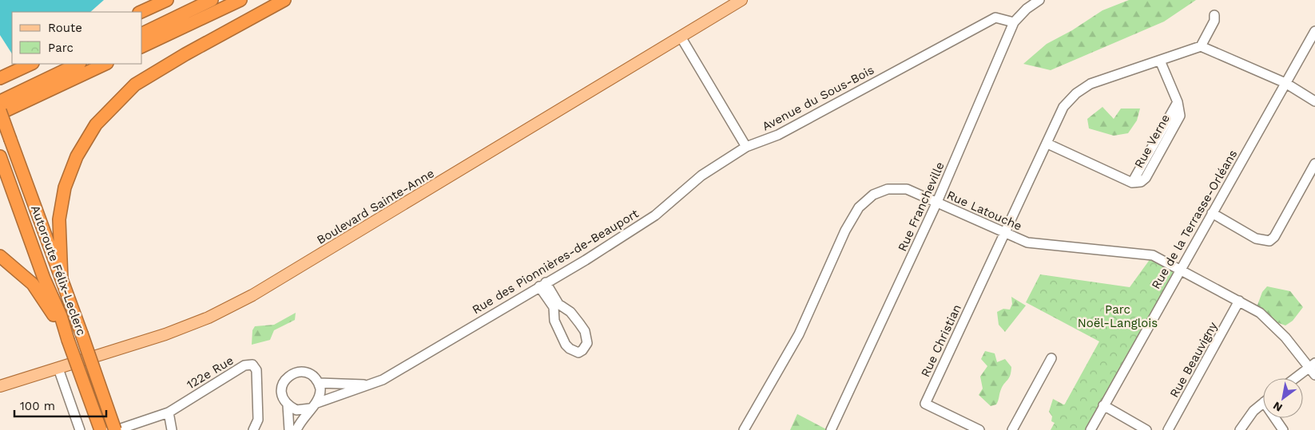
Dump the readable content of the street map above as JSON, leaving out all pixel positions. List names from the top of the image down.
{
  "streets": {
    "highway": ["Autoroute Félix-Leclerc"],
    "main road": ["Boulevard Sainte-Anne"],
    "street": [
      "Avenue du Sous-Bois",
      "Rue Verne",
      "Rue Francheville",
      "Rue Latouche",
      "Rue de la Terrasse-Orléans",
      "Rue des Pionnières-de-Beauport",
      "Rue Christian",
      "Rue Beauvigny",
      "122e Rue"
    ]
  },
  "crossings": [
    ["Avenue du Sous-Bois", "Rue Francheville"],
    ["Avenue du Sous-Bois", "Rue des Pionnières-de-Beauport"],
    ["Rue Francheville", "Rue Latouche"],
    ["Rue Latouche", "Rue de la Terrasse-Orléans"],
    ["Rue Latouche", "Rue Christian"],
    ["Rue Latouche", "Rue Beauvigny"],
    ["Autoroute Félix-Leclerc", "122e Rue"]
  ],
  "parks": ["Parc Noël-Langlois"],
  "legend": ["Route", "Parc"],
  "scale_bar": "100 m",
  "north": "bottom left"
}
